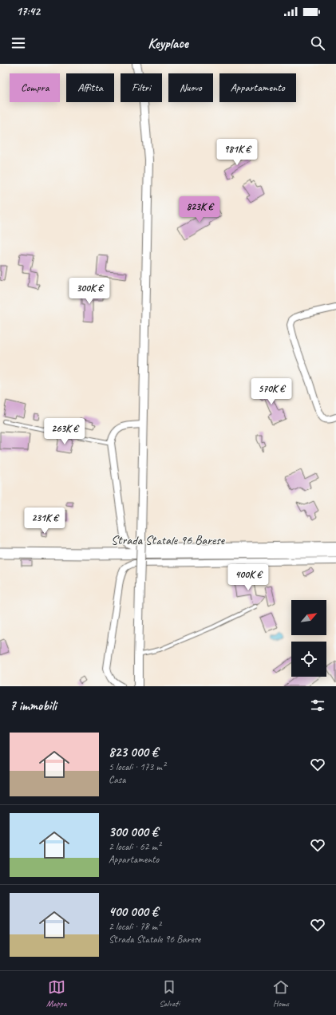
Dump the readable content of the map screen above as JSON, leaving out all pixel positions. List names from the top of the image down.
{
  "streets": {
    "highway": ["Strada Statale 96 Barese"]
  },
  "north": "top right",
  "page": {
    "status": "17:42",
    "header": "Keyplace",
    "chip": [
      "Compra",
      "Affitta",
      "Filtri",
      "Nuovo",
      "Appartamento"
    ],
    "price": [
      "981K €",
      "823K €",
      "300K €",
      "570K €",
      "263K €",
      "231K €",
      "400K €"
    ],
    "heading": "7 immobili",
    "list": [
      {
        "name": "823 000 €",
        "note": "5 locali · 173 m² · Casa"
      },
      {
        "name": "300 000 €",
        "note": "2 locali · 62 m² · Appartamento"
      },
      {
        "name": "400 000 €",
        "note": "2 locali · 78 m² · Strada Statale 96 Barese"
      }
    ],
    "tabs": ["Mappa", "Salvati", "Home"]
  }
}
